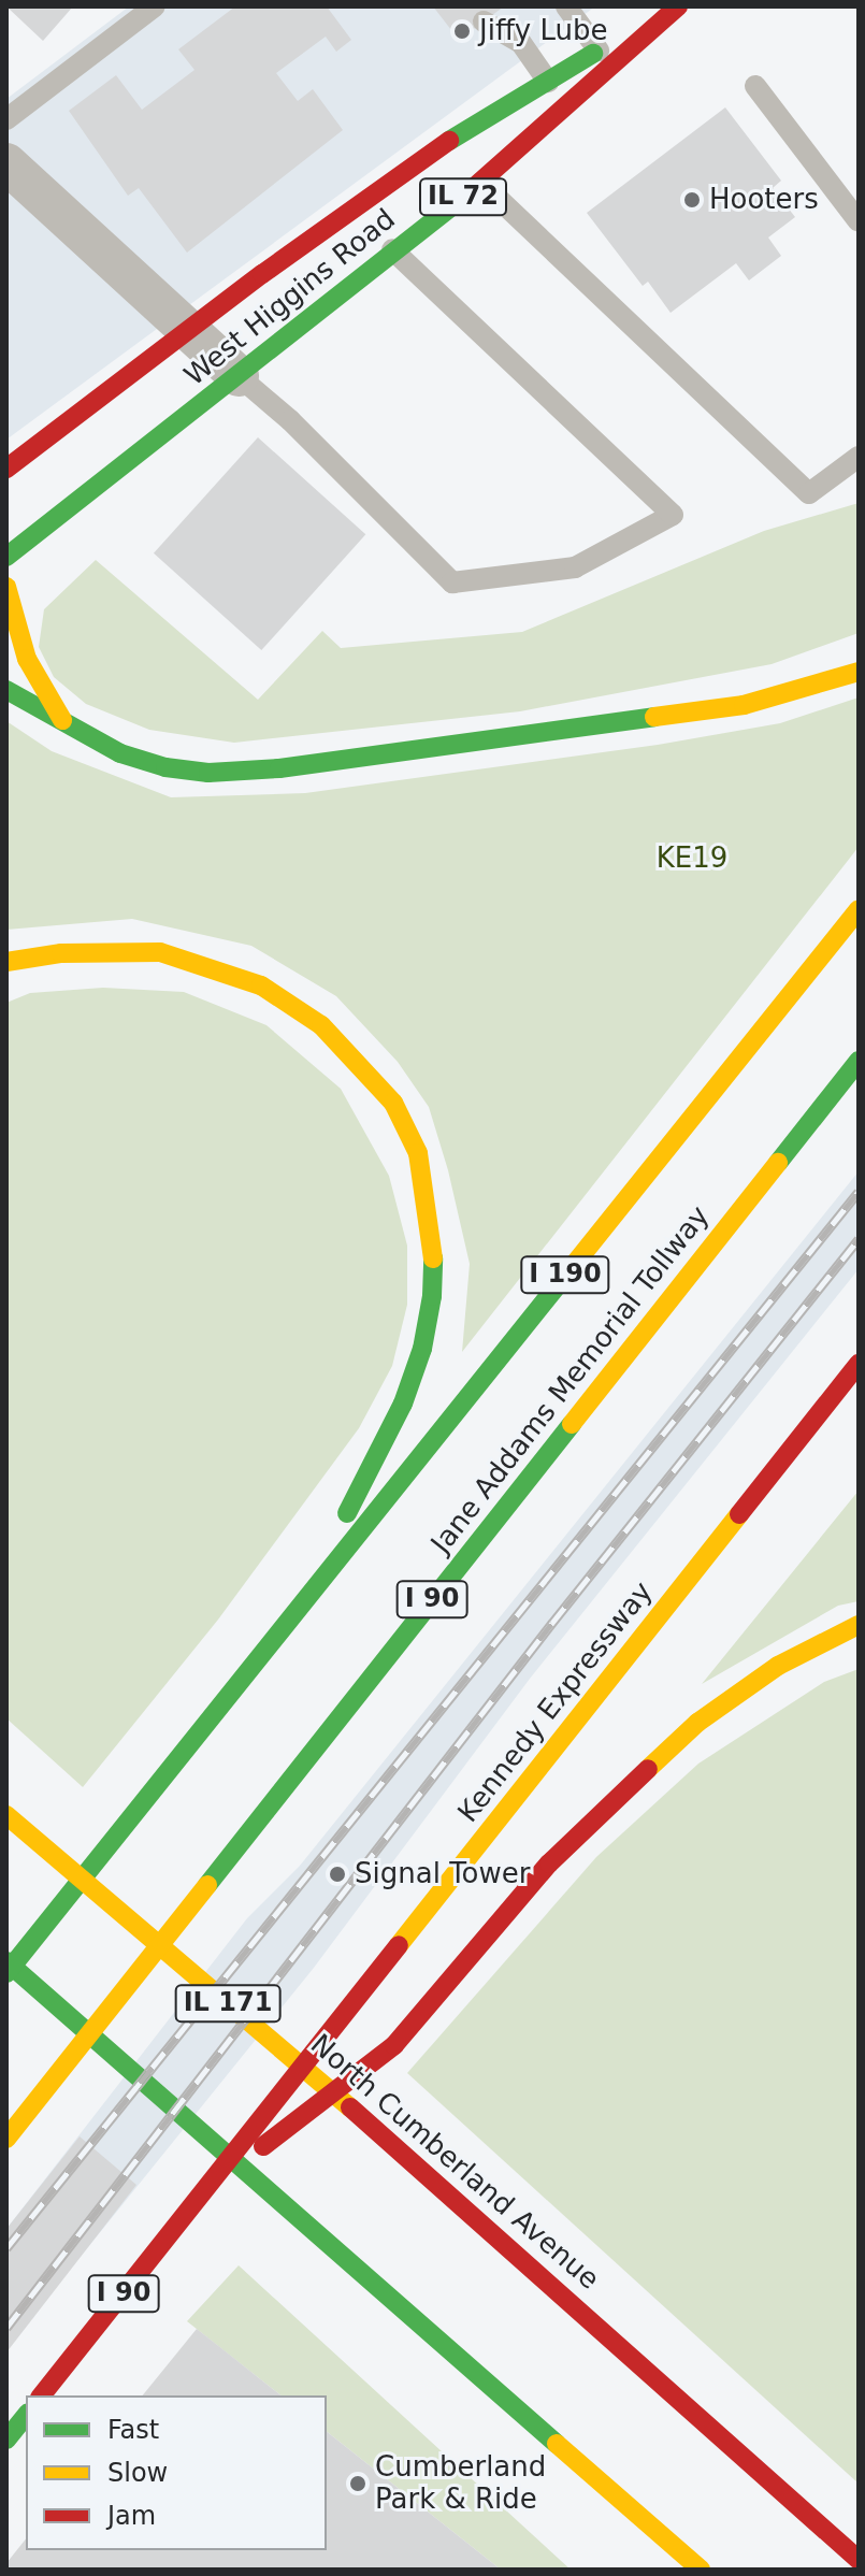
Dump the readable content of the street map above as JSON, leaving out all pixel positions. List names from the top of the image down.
{
  "streets": {
    "main road": [
      "IL 72",
      "West Higgins Road",
      "I 190",
      "Jane Addams Memorial Tollway",
      "I 90",
      "Kennedy Expressway",
      "IL 171",
      "North Cumberland Avenue"
    ]
  },
  "parks": ["KE19"],
  "places": [
    "Jiffy Lube",
    "Hooters",
    "Signal Tower",
    "Cumberland Park & Ride"
  ],
  "legend": ["Fast", "Slow", "Jam"]
}
